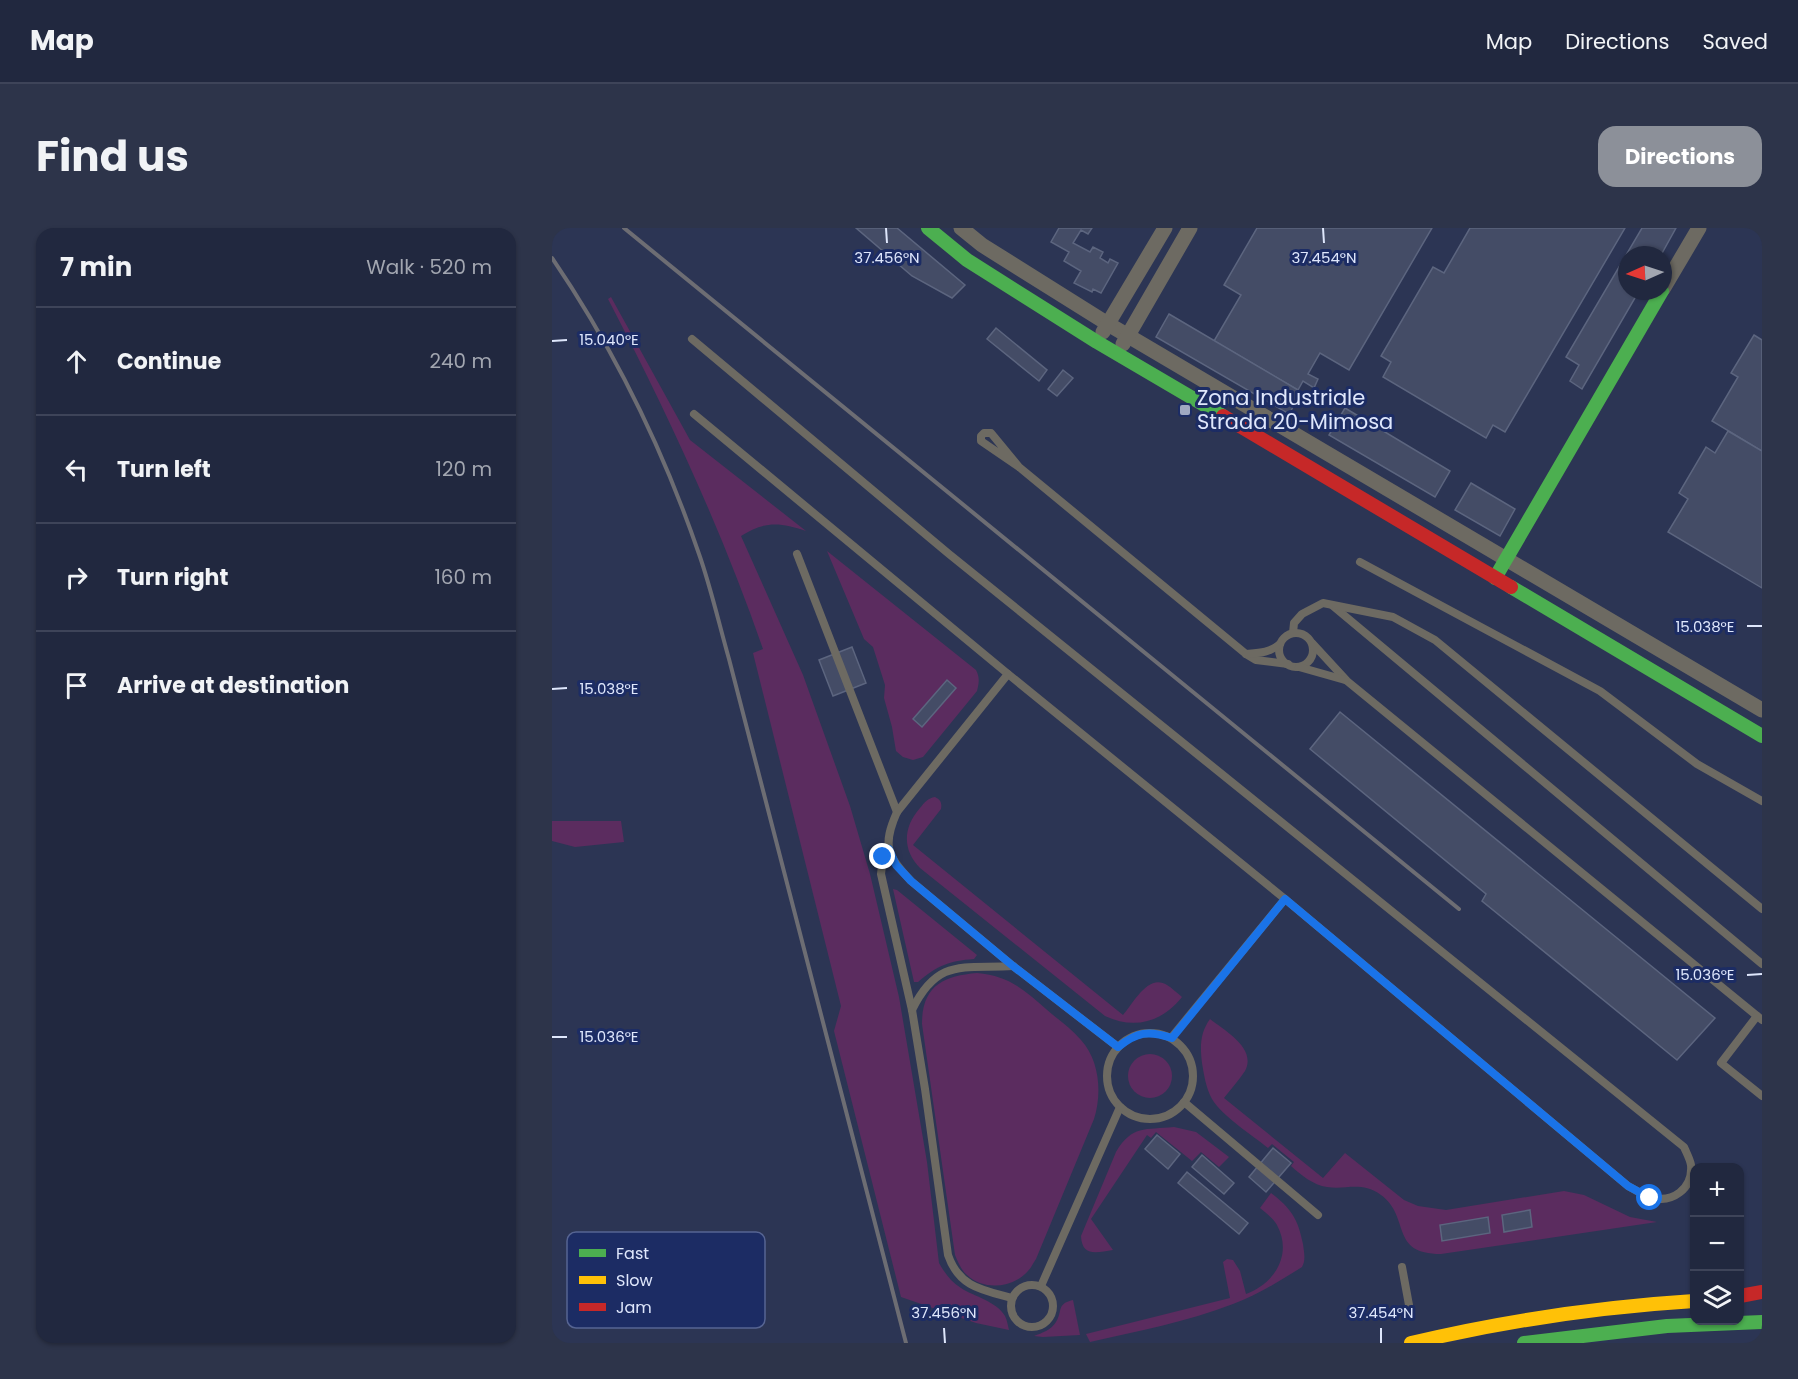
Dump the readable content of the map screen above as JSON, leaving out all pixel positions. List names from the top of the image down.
{
  "places": {
    "transit": ["Zona Industriale Strada 20-Mimosa"]
  },
  "legend": ["Fast", "Slow", "Jam"],
  "north": "left",
  "page": {
    "header": "Map",
    "nav": ["Map", "Directions", "Saved"],
    "title": "Find us",
    "buttons": "Directions",
    "heading": ["7 min", "Walk · 520 m"],
    "list": [
      ["Continue", "240 m"],
      ["Turn left", "120 m"],
      ["Turn right", "160 m"],
      "Arrive at destination"
    ],
    "map_buttons": ["+", "−"]
  },
  "coordinates": [
    "37.456°N",
    "37.454°N",
    "15.040°E",
    "15.038°E",
    "15.036°E"
  ]
}
